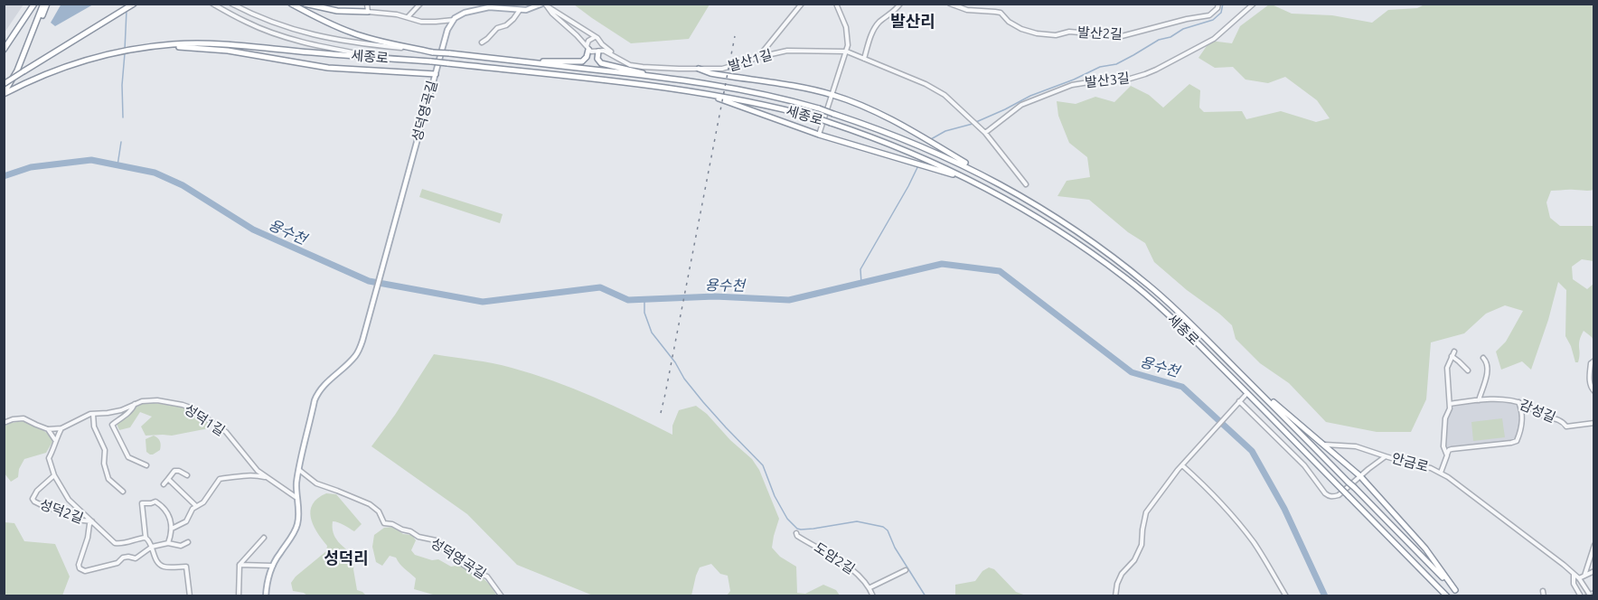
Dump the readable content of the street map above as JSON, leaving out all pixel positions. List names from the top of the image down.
{
  "streets": {
    "highway": ["세종로"],
    "main road": ["성덕영곡길"],
    "street": [
      "발산2길",
      "발산1길",
      "발산3길",
      "감성길",
      "성덕1길",
      "안금로",
      "성덕2길",
      "도암2길"
    ]
  },
  "crossings": [
    ["발산1길", "발산3길"],
    ["성덕1길", "성덕2길"]
  ],
  "districts": ["발산리", "성덕리"],
  "water": ["용수천"]
}
